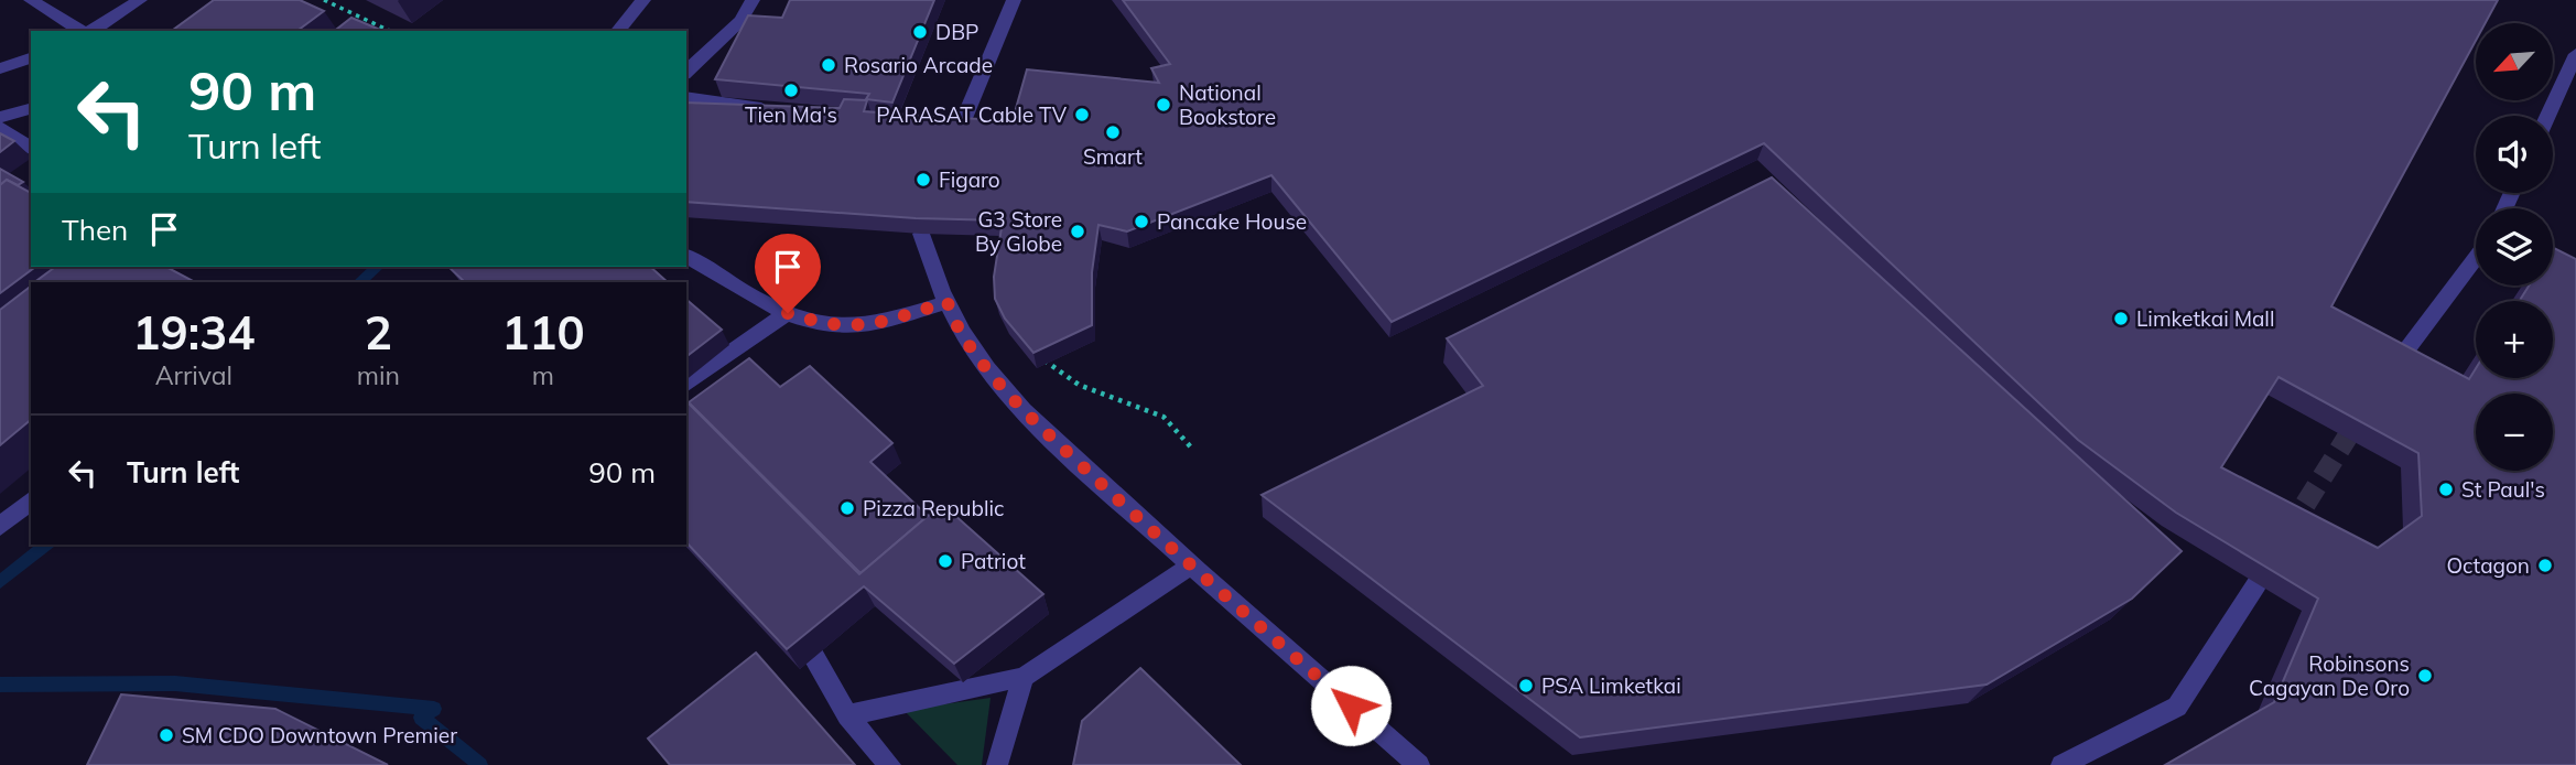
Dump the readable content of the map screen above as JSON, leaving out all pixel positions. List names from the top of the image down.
{
  "places": [
    "DBP",
    "Rosario Arcade",
    "Tien Ma's",
    "National Bookstore",
    "PARASAT Cable TV",
    "Smart",
    "Figaro",
    "Pancake House",
    "G3 Store By Globe",
    "Limketkai Mall",
    "St Paul's",
    "Pizza Republic",
    "Patriot",
    "Octagon",
    "Robinsons Cagayan De Oro",
    "PSA Limketkai",
    "SM CDO Downtown Premier"
  ],
  "north": "bottom left",
  "page": {
    "map_buttons": ["+", "−"],
    "turn": ["90 m", "Turn left"],
    "then": "Then",
    "eta": [
      "19:34",
      "Arrival",
      "2",
      "min",
      "110",
      "m"
    ],
    "list": [
      {
        "name": "Turn left",
        "value": "90 m"
      }
    ]
  }
}
